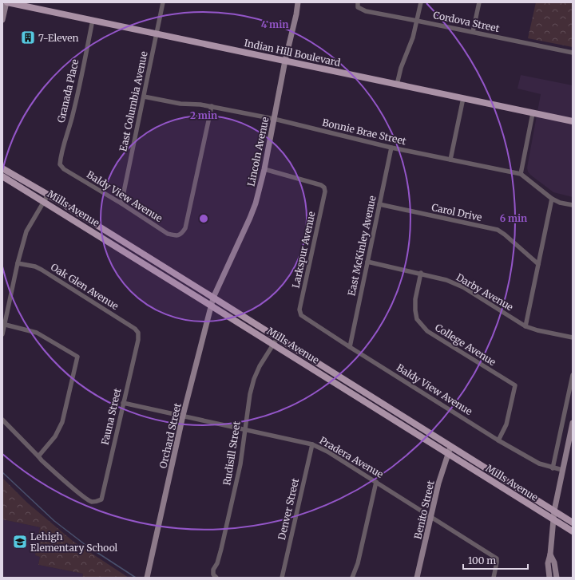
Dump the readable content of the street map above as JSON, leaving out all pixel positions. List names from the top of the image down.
{
  "streets": {
    "main road": ["Indian Hill Boulevard", "Mills Avenue"],
    "street": [
      "Cordova Street",
      "Granada Place",
      "East Columbia Avenue",
      "Bonnie Brae Street",
      "Lincoln Avenue",
      "Baldy View Avenue",
      "Carol Drive",
      "East McKinley Avenue",
      "Larkspur Avenue",
      "Oak Glen Avenue",
      "Darby Avenue",
      "College Avenue",
      "Fauna Street",
      "Orchard Street",
      "Rudisill Street",
      "Pradera Avenue",
      "Denver Street",
      "Benito Street"
    ]
  },
  "crossings": [
    ["Indian Hill Boulevard", "Granada Place"],
    ["Indian Hill Boulevard", "East Columbia Avenue"],
    ["Indian Hill Boulevard", "Lincoln Avenue"],
    ["Granada Place", "Baldy View Avenue"],
    ["East Columbia Avenue", "Bonnie Brae Street"],
    ["East Columbia Avenue", "Baldy View Avenue"],
    ["Bonnie Brae Street", "Lincoln Avenue"],
    ["Bonnie Brae Street", "Baldy View Avenue"],
    ["Bonnie Brae Street", "East McKinley Avenue"],
    ["Lincoln Avenue", "Mills Avenue"],
    ["Lincoln Avenue", "Larkspur Avenue"],
    ["Lincoln Avenue", "Orchard Street"],
    ["Baldy View Avenue", "East McKinley Avenue"],
    ["Baldy View Avenue", "Larkspur Avenue"],
    ["Baldy View Avenue", "College Avenue"],
    ["Mills Avenue", "Orchard Street"],
    ["Mills Avenue", "Rudisill Street"],
    ["Mills Avenue", "Benito Street"],
    ["Carol Drive", "East McKinley Avenue"],
    ["East McKinley Avenue", "Darby Avenue"],
    ["Oak Glen Avenue", "Fauna Street"],
    ["Darby Avenue", "College Avenue"],
    ["Fauna Street", "Pradera Avenue"],
    ["Orchard Street", "Pradera Avenue"],
    ["Rudisill Street", "Pradera Avenue"],
    ["Pradera Avenue", "Denver Street"],
    ["Pradera Avenue", "Benito Street"]
  ],
  "places": {
    "building": ["7-Eleven"],
    "school or university": ["Lehigh Elementary School"]
  },
  "scale_bar": "100 m",
  "rings": ["4 min", "2 min", "6 min"]
}
